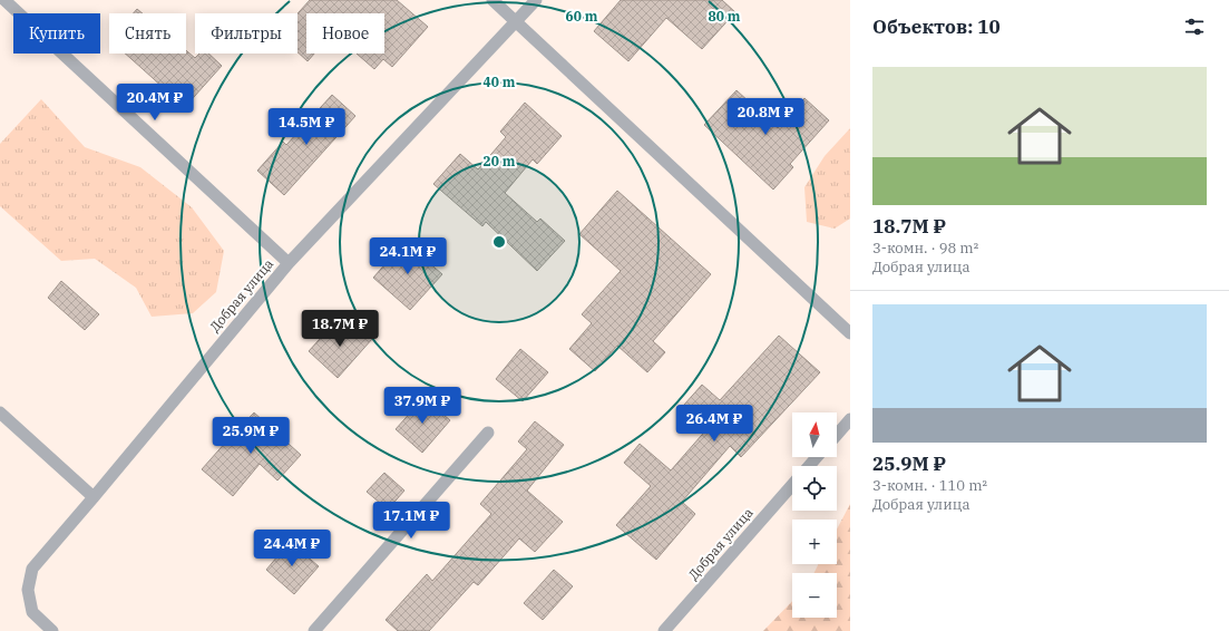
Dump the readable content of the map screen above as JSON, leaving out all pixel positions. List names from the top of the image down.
{
  "streets": {
    "street": ["Добрая улица"]
  },
  "north": "top",
  "page": {
    "heading": "Объектов: 10",
    "chip": [
      "Купить",
      "Снять",
      "Фильтры",
      "Новое"
    ],
    "list": [
      {
        "name": "18.7M ₽",
        "note": "3-комн. · 98 m² · Добрая улица"
      },
      {
        "name": "25.9M ₽",
        "note": "3-комн. · 110 m² · Добрая улица"
      }
    ],
    "price": [
      "20.4M ₽",
      "20.8M ₽",
      "14.5M ₽",
      "24.1M ₽",
      "18.7M ₽",
      "37.9M ₽",
      "26.4M ₽",
      "25.9M ₽",
      "17.1M ₽",
      "24.4M ₽"
    ],
    "map_buttons": ["+", "−"]
  },
  "rings": [
    "80 m",
    "60 m",
    "40 m",
    "20 m"
  ]
}
